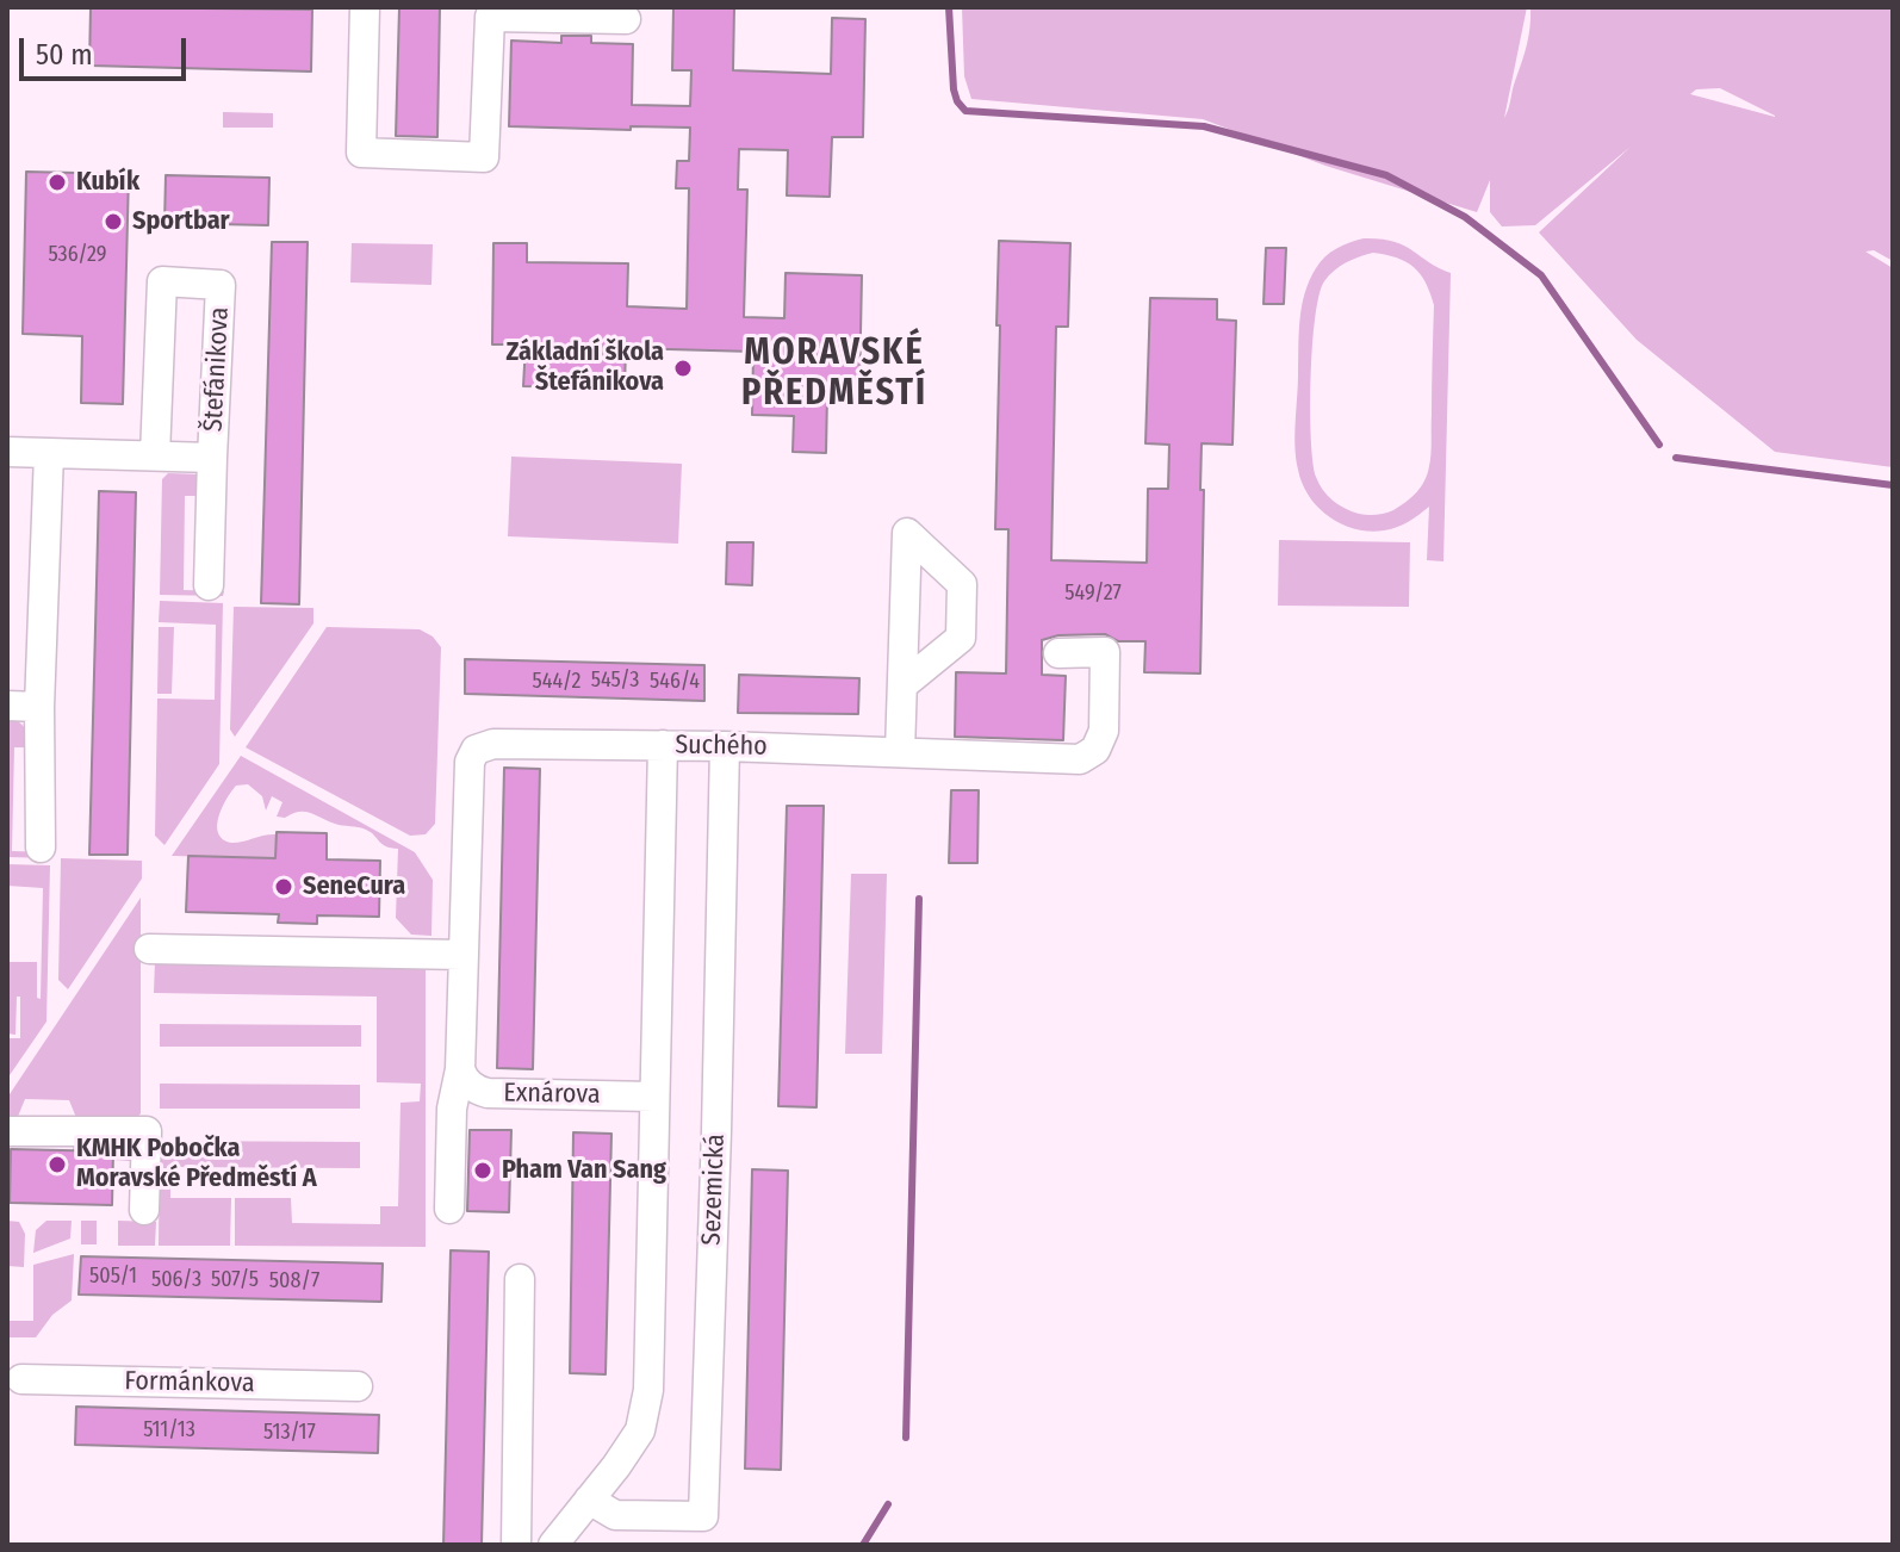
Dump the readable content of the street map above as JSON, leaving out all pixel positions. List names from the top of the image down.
{
  "streets": {
    "street": [
      "Štefánikova",
      "Suchého",
      "Exnárova",
      "Sezemická",
      "Formánkova"
    ]
  },
  "crossings": [
    ["Suchého", "Sezemická"]
  ],
  "districts": ["MORAVSKÉ PŘEDMĚSTÍ"],
  "places": [
    "Kubík",
    "Sportbar",
    "Základní škola Štefánikova",
    "SeneCura",
    "KMHK Pobočka Moravské Předměstí A",
    "Pham Van Sang"
  ],
  "house_numbers": [
    "536/29",
    "549/27",
    "545/3",
    "544/2",
    "546/4",
    "505/1",
    "506/3",
    "507/5",
    "508/7",
    "511/13",
    "513/17"
  ],
  "scale_bar": "50 m"
}
